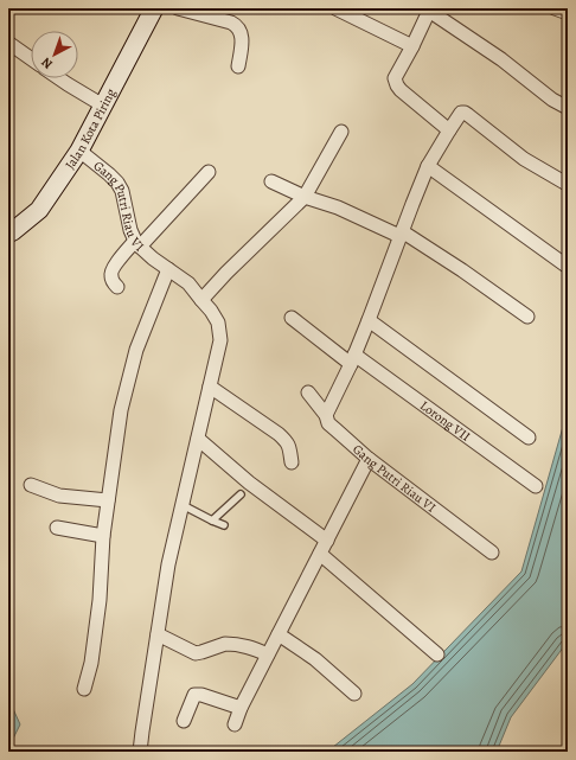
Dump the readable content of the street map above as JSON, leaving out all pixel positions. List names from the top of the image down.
{
  "streets": {
    "street": ["Jalan Kota Piring", "Gang Putri Riau VI", "Lorong VII"]
  },
  "crossings": [
    ["Jalan Kota Piring", "Gang Putri Riau VI"]
  ],
  "north": "bottom left"
}
